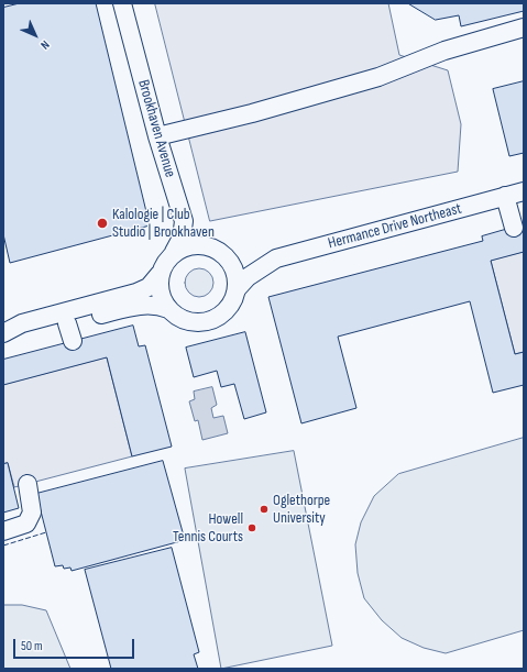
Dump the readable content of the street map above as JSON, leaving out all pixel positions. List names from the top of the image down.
{
  "streets": {
    "street": ["Brookhaven Avenue", "Hermance Drive Northeast"]
  },
  "crossings": [
    ["Brookhaven Avenue", "Hermance Drive Northeast"]
  ],
  "places": ["Kalologie | Club Studio | Brookhaven", "Oglethorpe University", "Howell Tennis Courts"],
  "scale_bar": "50 m",
  "north": "bottom right"
}
